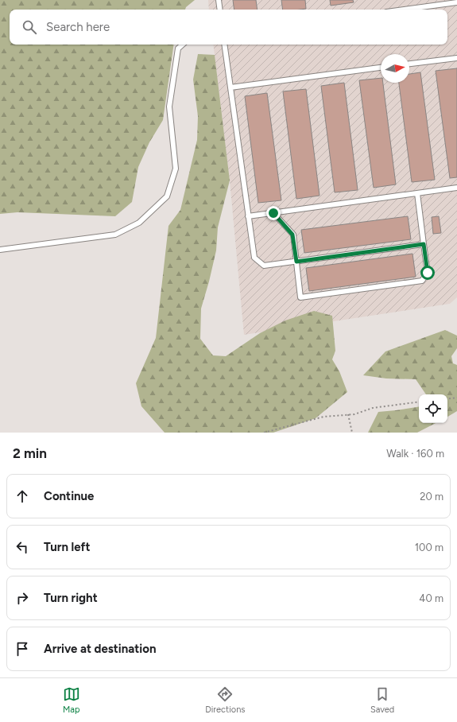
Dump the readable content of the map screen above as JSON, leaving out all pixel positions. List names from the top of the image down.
{
  "north": "right",
  "page": {
    "search": "Search here",
    "heading": ["2 min", "Walk · 160 m"],
    "list": [
      ["Continue", "20 m"],
      ["Turn left", "100 m"],
      ["Turn right", "40 m"],
      "Arrive at destination"
    ],
    "nav": ["Map", "Directions", "Saved"]
  }
}
